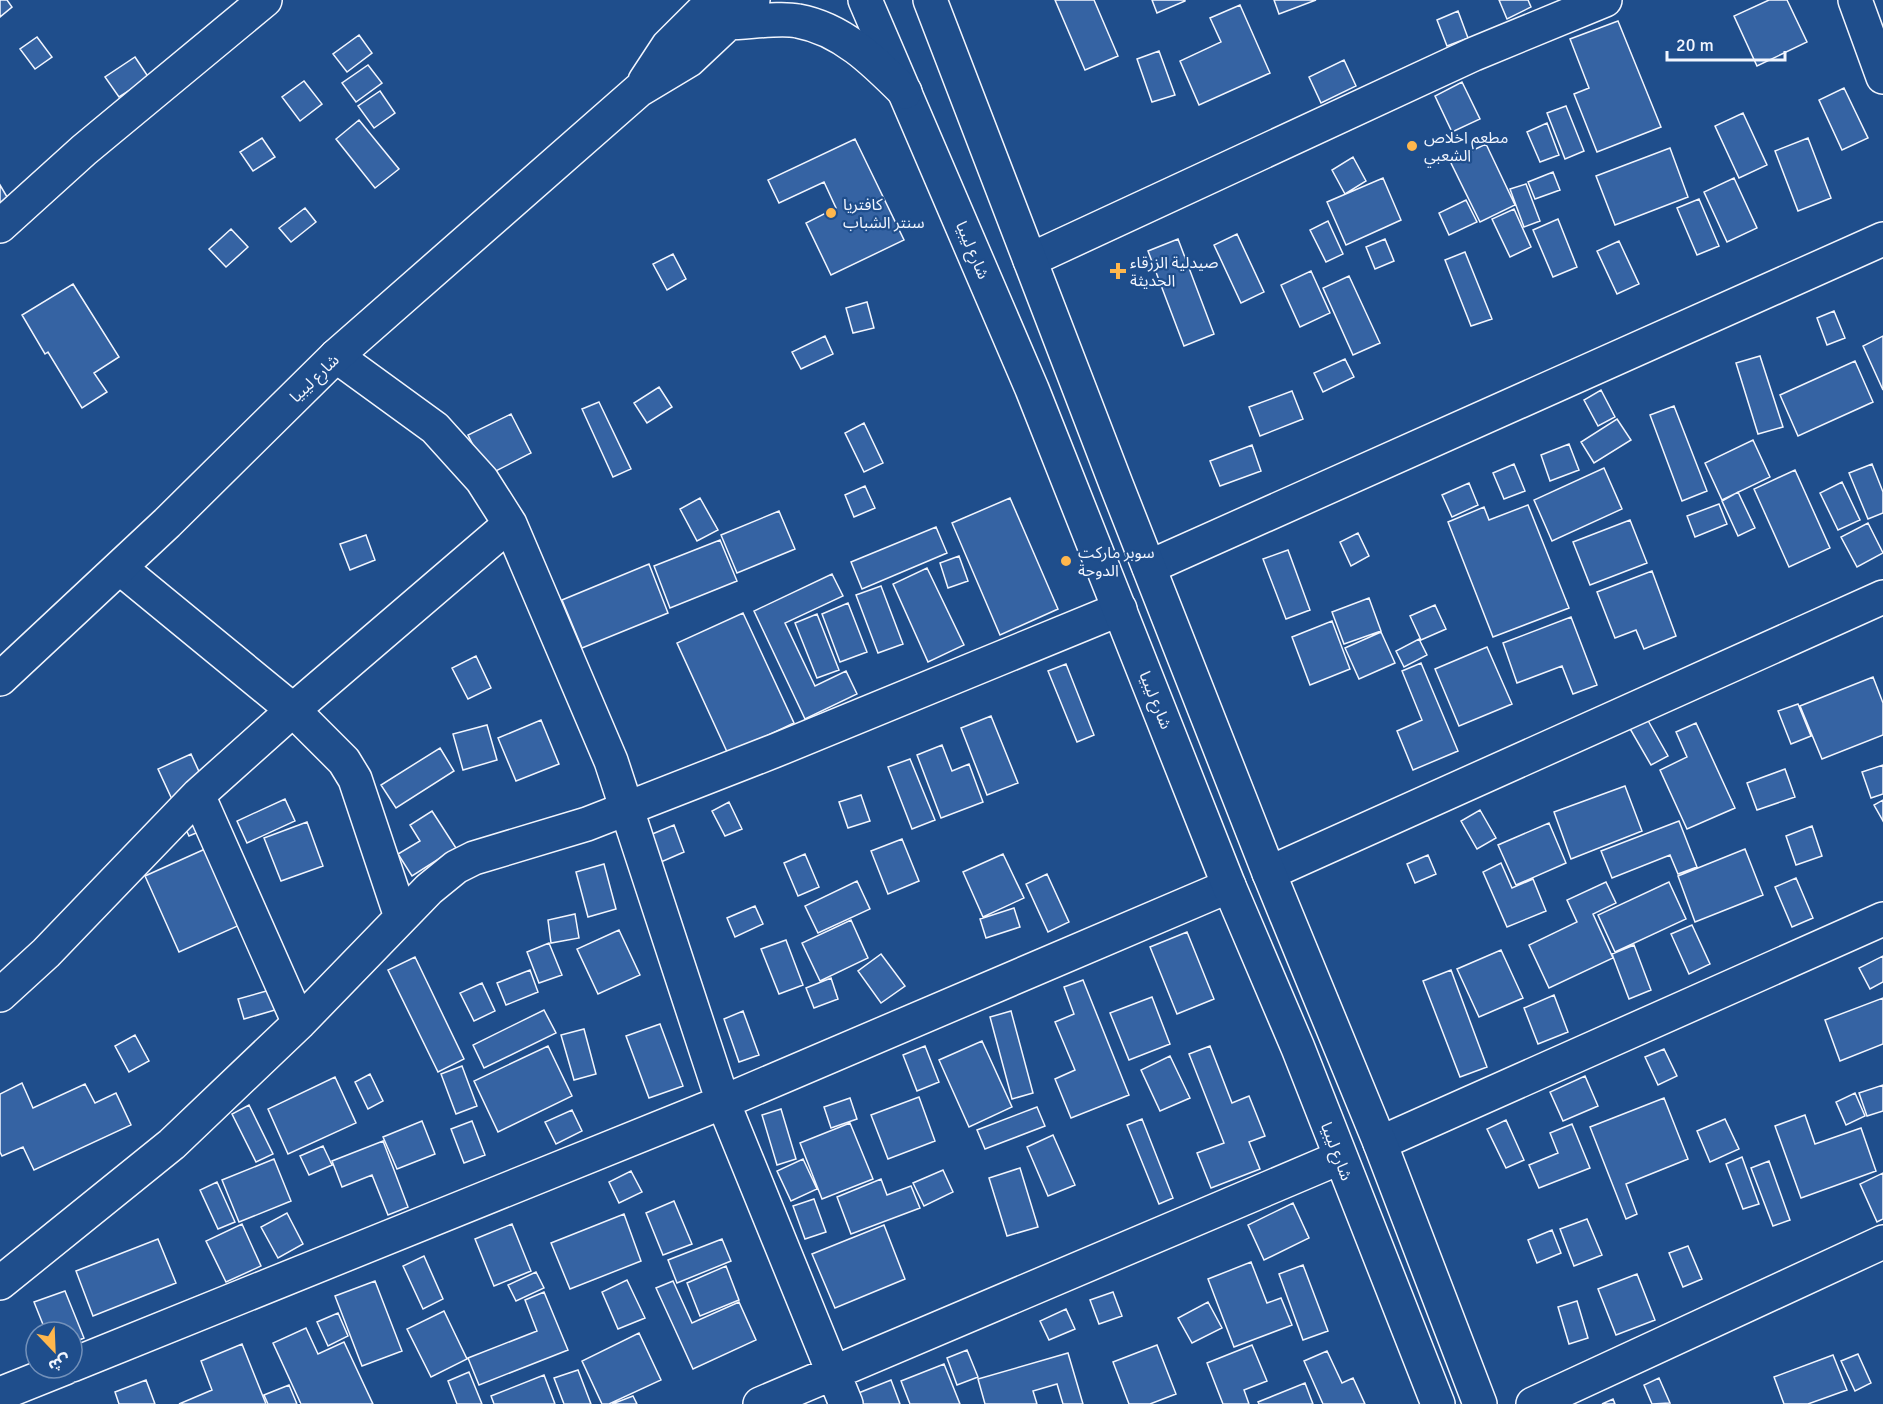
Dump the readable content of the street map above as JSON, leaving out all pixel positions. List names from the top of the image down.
{
  "streets": {
    "main road": ["شارع ليبيا"]
  },
  "places": {
    "other": ["مطعم اخلاص الشعبي", "كافتريا سنتر الشباب", "سوبر ماركت الدوحة"],
    "health": ["صيدلية الزرقاء الحديثة"]
  },
  "scale_bar": "20 m",
  "north": "bottom right"
}
